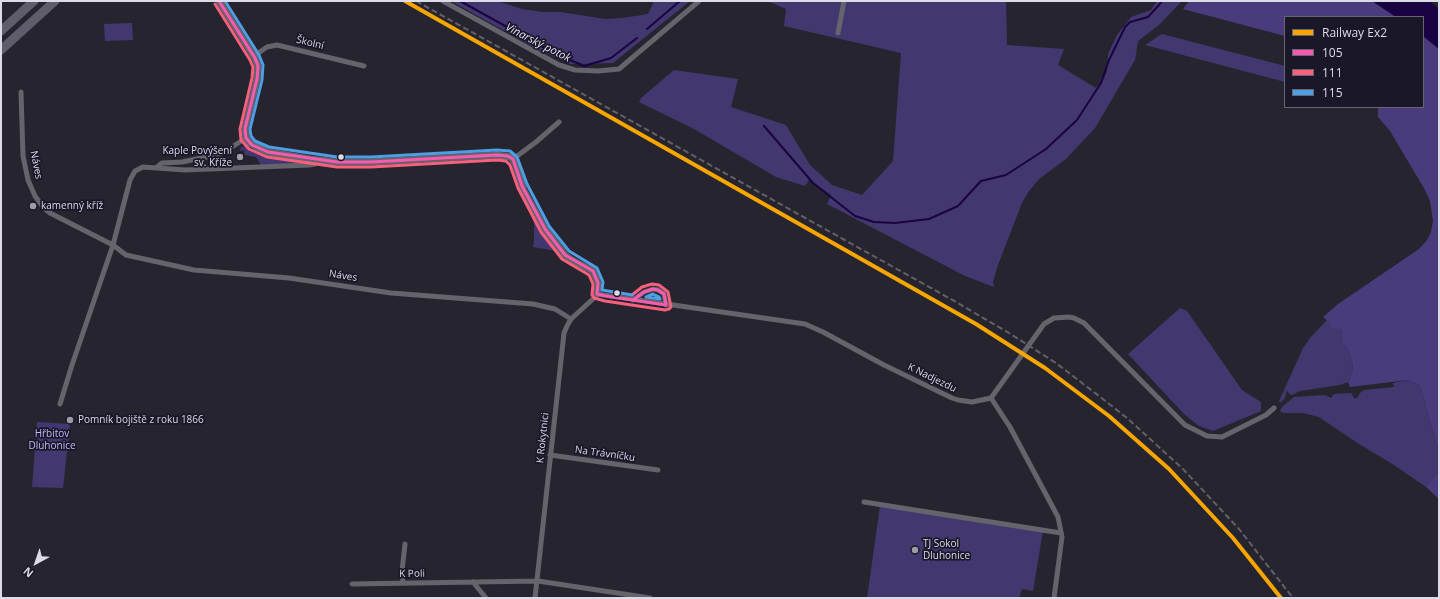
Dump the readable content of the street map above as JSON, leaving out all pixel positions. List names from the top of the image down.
{
  "streets": {
    "street": [
      "Školní",
      "Náves",
      "K Nadjezdu",
      "K Rokytnici",
      "Na Trávníčku",
      "K Poli"
    ]
  },
  "crossings": [
    ["Náves", "K Rokytnici"],
    ["K Nadjezdu", "K Rokytnici"],
    ["K Rokytnici", "Na Trávníčku"],
    ["K Rokytnici", "K Poli"]
  ],
  "water": ["Vinarský potok"],
  "parks": ["Hřbitov Dluhonice"],
  "places": [
    "Kaple Povýšení sv. Kříže",
    "kamenný kříž",
    "Pomník bojiště z roku 1866",
    "TJ Sokol Dluhonice"
  ],
  "lines": [
    "rail line Ex2",
    "transit line 105",
    "transit line 115",
    "transit line 111"
  ],
  "legend": [
    "Railway Ex2",
    "105",
    "111",
    "115"
  ],
  "north": "bottom left"
}
